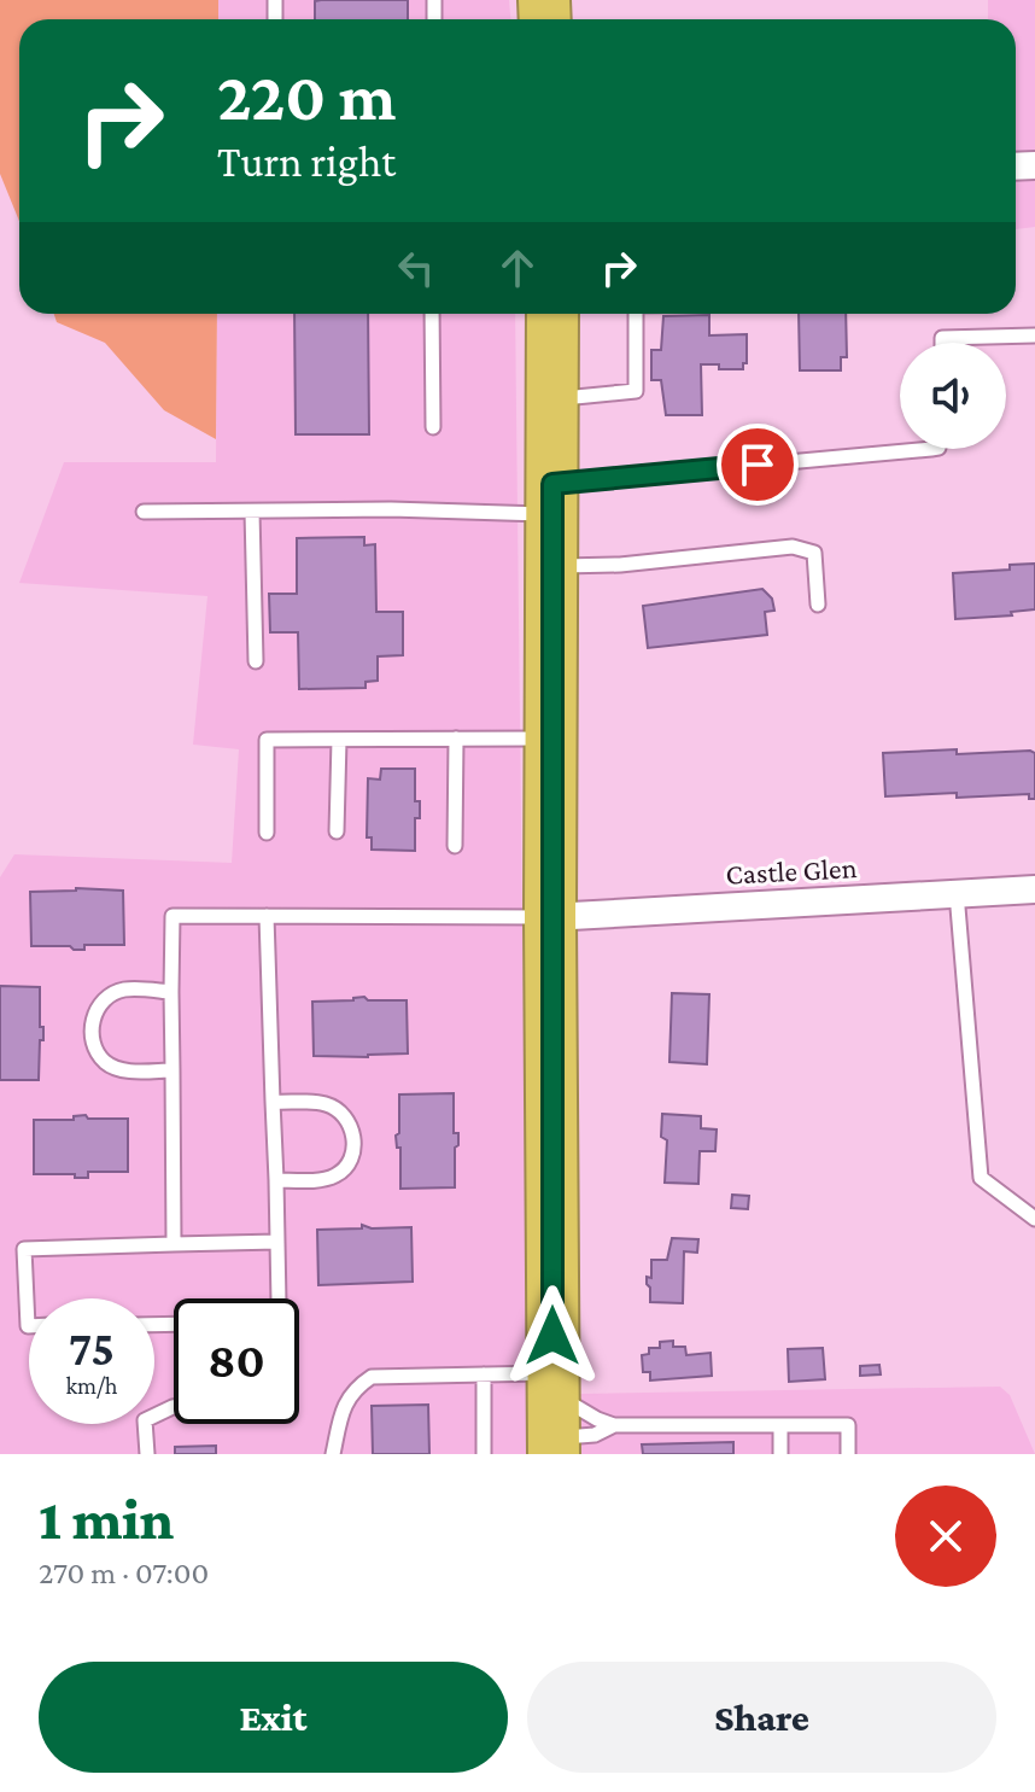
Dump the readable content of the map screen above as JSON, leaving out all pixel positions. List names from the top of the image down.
{
  "streets": {
    "street": ["Castle Glen"]
  },
  "page": {
    "turn": ["220 m", "Turn right"],
    "speed": "75 km/h",
    "limit": "80",
    "heading": ["1 min", "270 m · 07:00"],
    "buttons": ["Exit", "Share"]
  }
}
